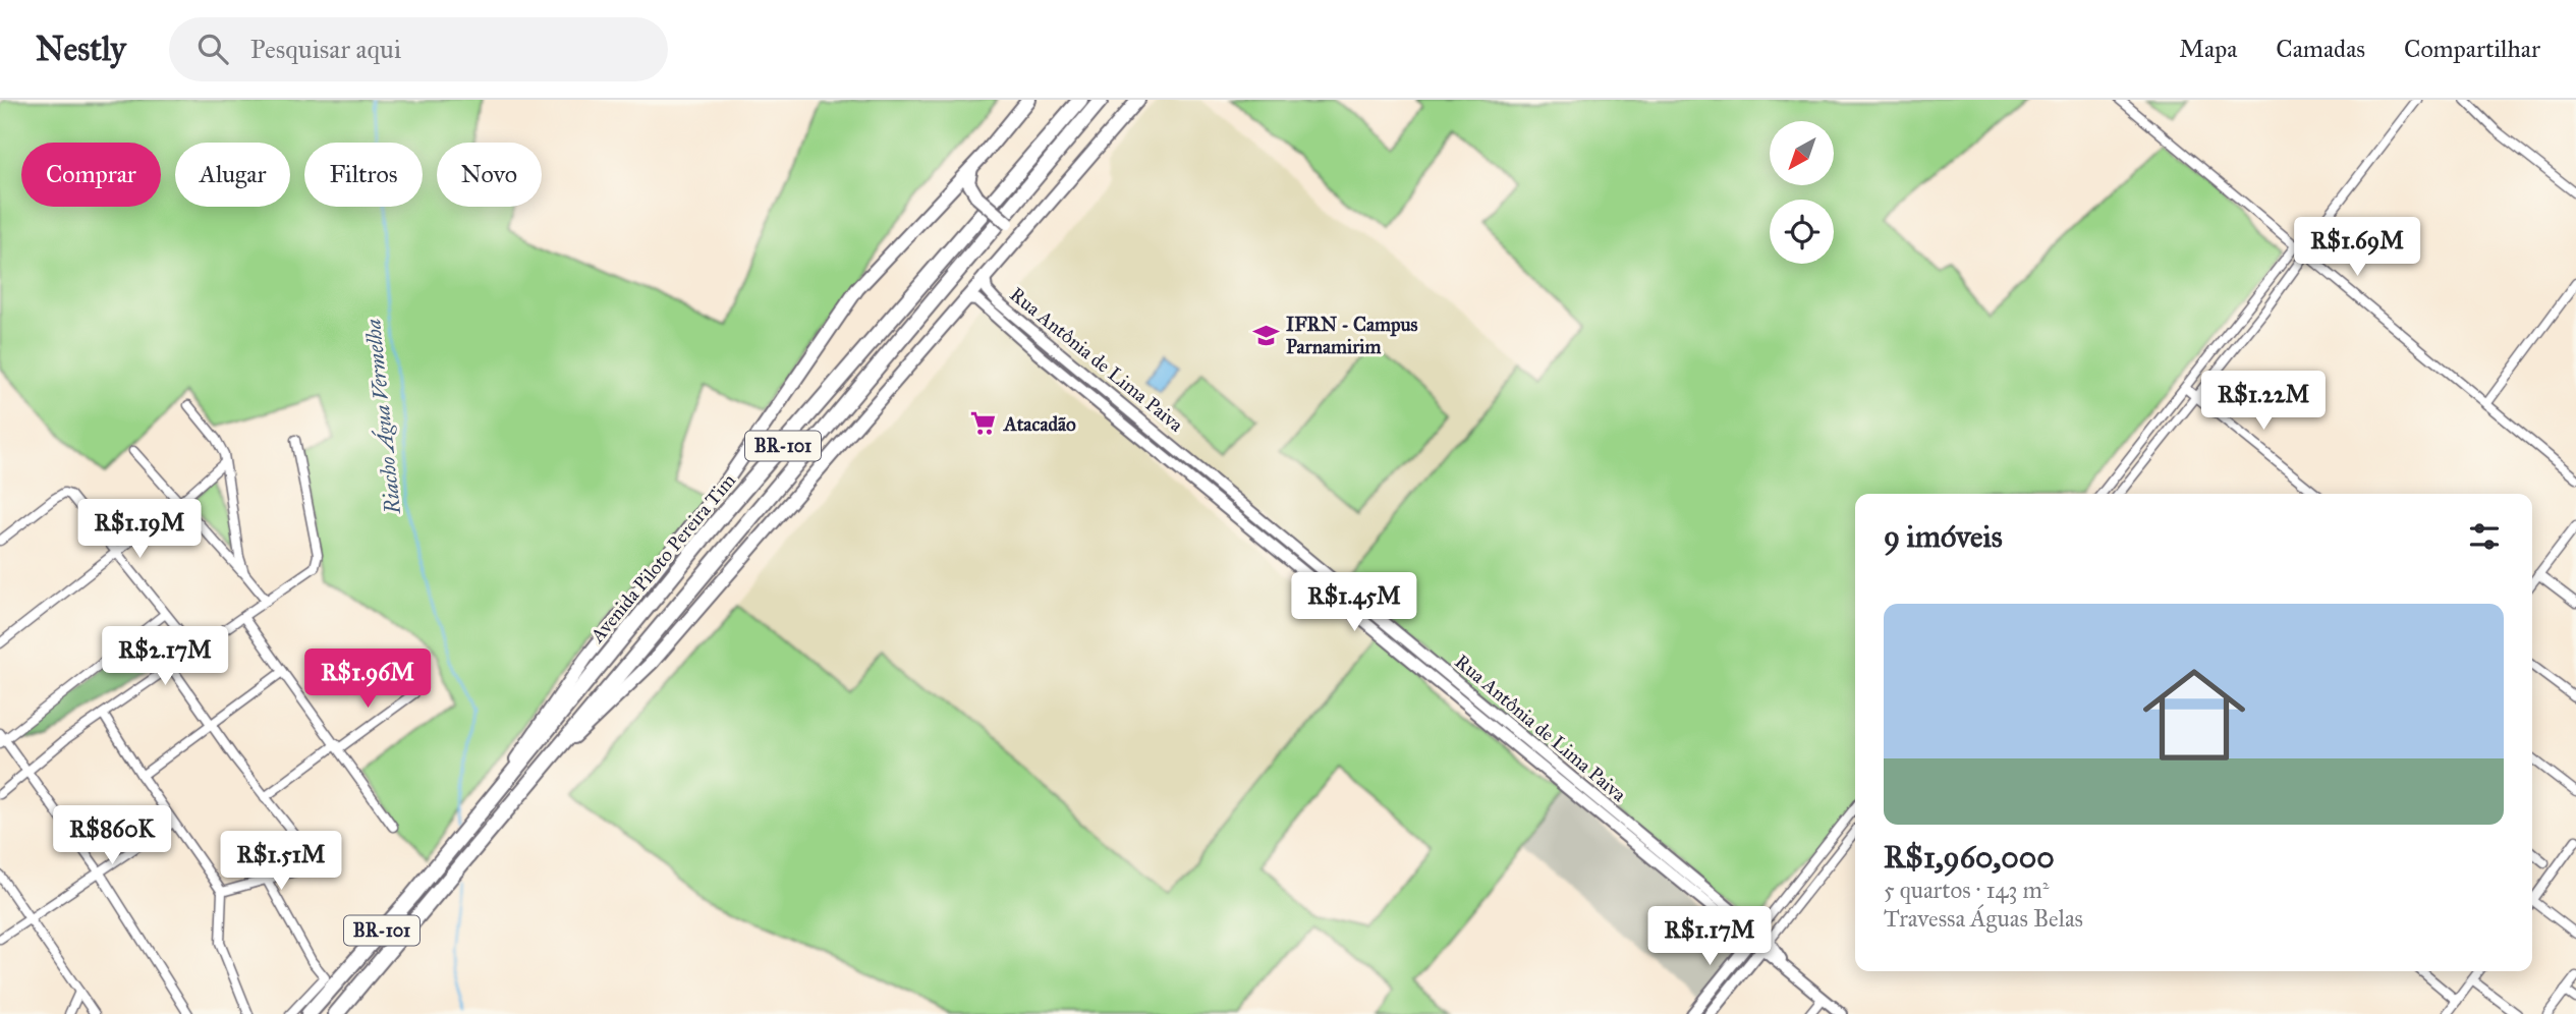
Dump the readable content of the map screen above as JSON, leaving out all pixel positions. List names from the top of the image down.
{
  "streets": {
    "highway": ["BR-101", "Avenida Piloto Pereira Tim"],
    "street": ["Rua Antônia de Lima Paiva"]
  },
  "water": ["Riacho Água Vermelha"],
  "places": {
    "school or university": ["IFRN - Campus Parnamirim"],
    "supermarket": ["Atacadão"]
  },
  "north": "bottom left",
  "page": {
    "header": "Nestly",
    "search": "Pesquisar aqui",
    "nav": ["Mapa", "Camadas", "Compartilhar"],
    "chip": [
      "Comprar",
      "Alugar",
      "Filtros",
      "Novo"
    ],
    "price": [
      "R$1.69M",
      "R$1.22M",
      "R$1.19M",
      "R$1.45M",
      "R$2.17M",
      "R$1.96M",
      "R$860K",
      "R$1.51M",
      "R$1.17M"
    ],
    "heading": "9 imóveis",
    "list": [
      {
        "name": "R$1,960,000",
        "note": "5 quartos · 143 m² · Travessa Águas Belas"
      }
    ]
  }
}
